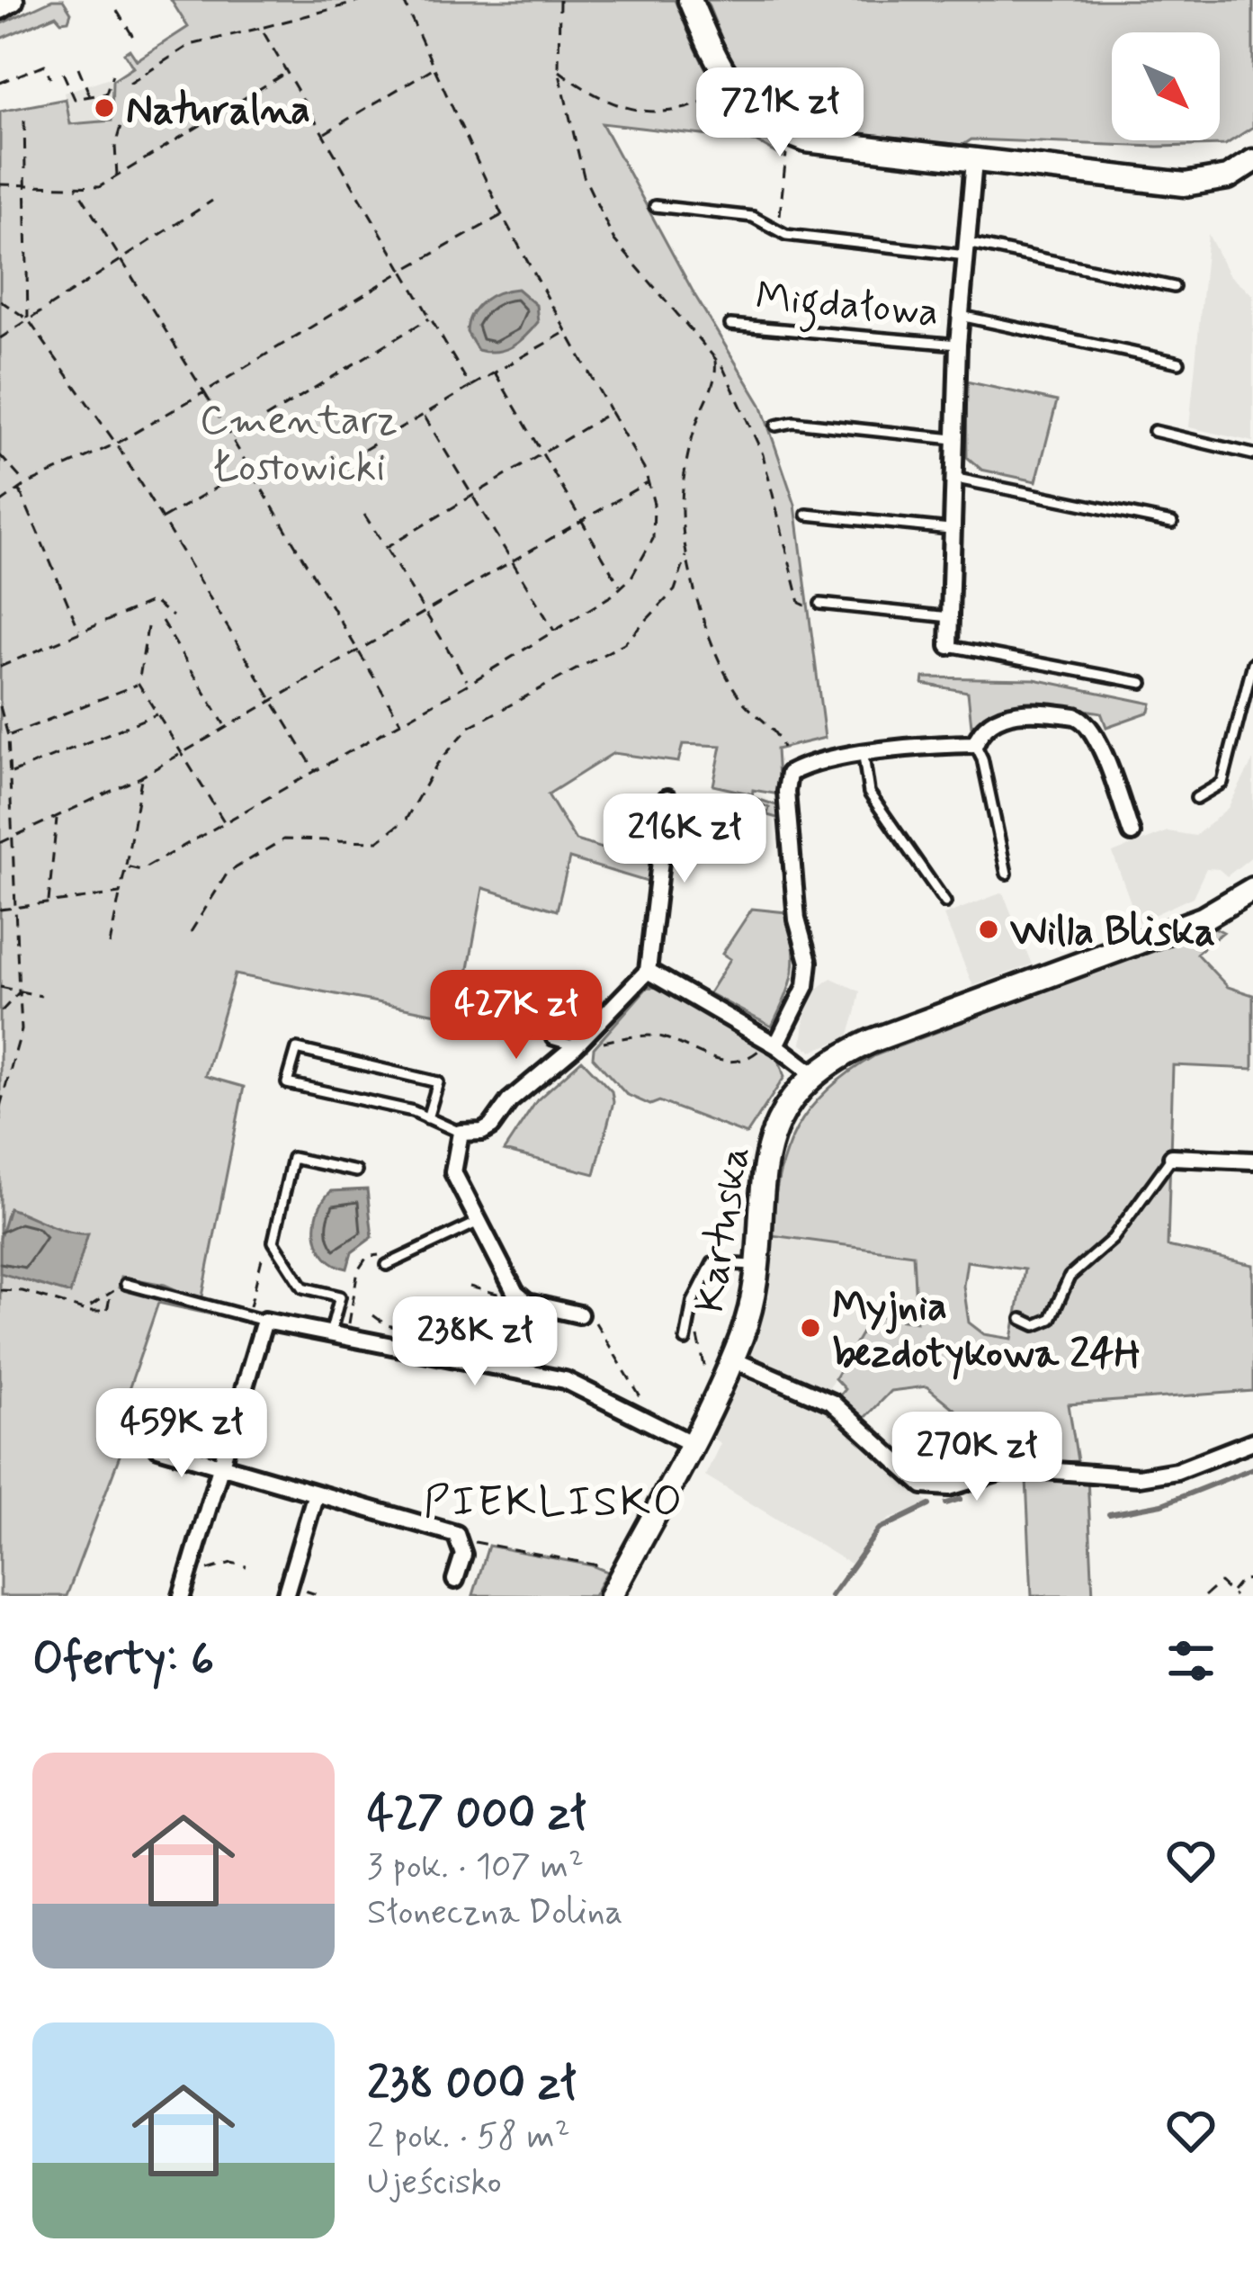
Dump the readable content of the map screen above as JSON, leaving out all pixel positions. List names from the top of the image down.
{
  "streets": {
    "street": ["Migdałowa", "Kartuska"]
  },
  "districts": ["PIEKLISKO"],
  "parks": ["Cmentarz Łostowicki"],
  "places": ["Naturalna", "Willa Bliska", "Myjnia bezdotykowa 24H"],
  "north": "bottom right",
  "page": {
    "price": [
      "721K zł",
      "216K zł",
      "427K zł",
      "238K zł",
      "459K zł",
      "270K zł"
    ],
    "heading": "Oferty: 6",
    "list": [
      {
        "name": "427 000 zł",
        "note": "3 pok. · 107 m² · Słoneczna Dolina"
      },
      {
        "name": "238 000 zł",
        "note": "2 pok. · 58 m² · Ujeścisko"
      }
    ]
  }
}
